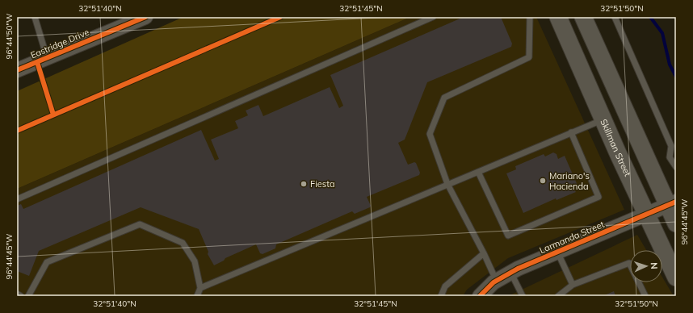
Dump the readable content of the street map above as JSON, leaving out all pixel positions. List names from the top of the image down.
{
  "streets": {
    "main road": ["Skillman Street"],
    "street": ["Eastridge Drive", "Larmanda Street"]
  },
  "crossings": [
    ["Skillman Street", "Larmanda Street"]
  ],
  "places": ["Mariano's Hacienda", "Fiesta"],
  "north": "right",
  "coordinates": [
    "32°51'40\"N",
    "32°51'45\"N",
    "32°51'50\"N",
    "96°44'50\"W",
    "96°44'45\"W"
  ]
}
